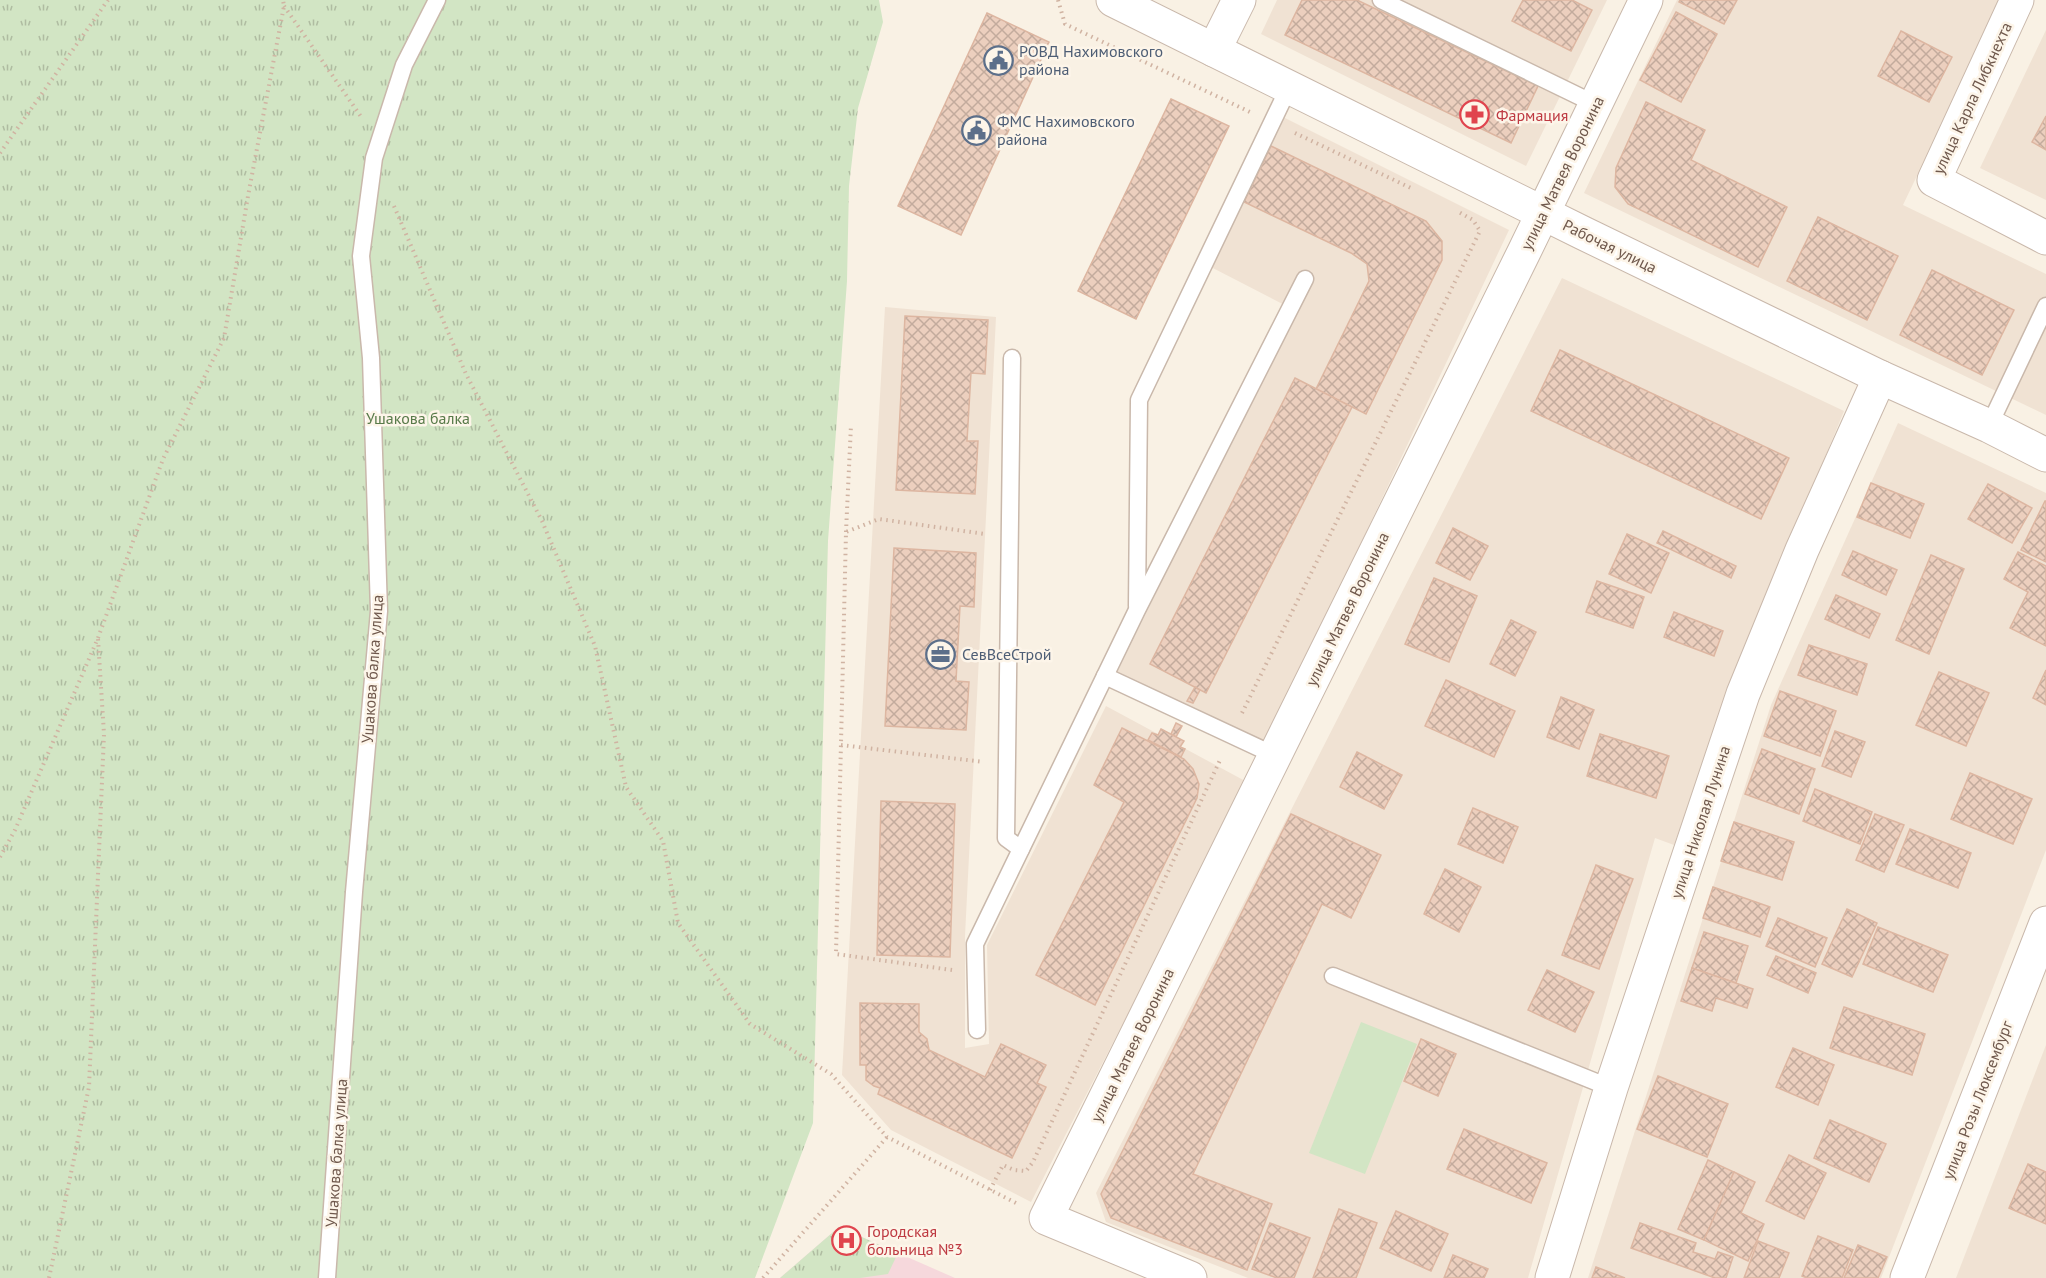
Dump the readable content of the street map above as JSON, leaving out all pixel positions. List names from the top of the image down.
{
  "streets": {
    "street": [
      "улица Карла Либкнехта",
      "улица Матвея Воронина",
      "Рабочая улица",
      "улица Николая Лунина",
      "улица Розы Люксембург"
    ],
    "lane": ["Ушакова балка улица"]
  },
  "crossings": [
    ["улица Матвея Воронина", "Рабочая улица"],
    ["Рабочая улица", "улица Николая Лунина"]
  ],
  "parks": ["Ушакова балка"],
  "places": {
    "public building": ["РОВД Нахимовского района", "ФМС Нахимовского района"],
    "pharmacy": ["Фармация"],
    "office": ["СевВсеСтрой"],
    "hospital": ["Городская больница №3"]
  }
}
